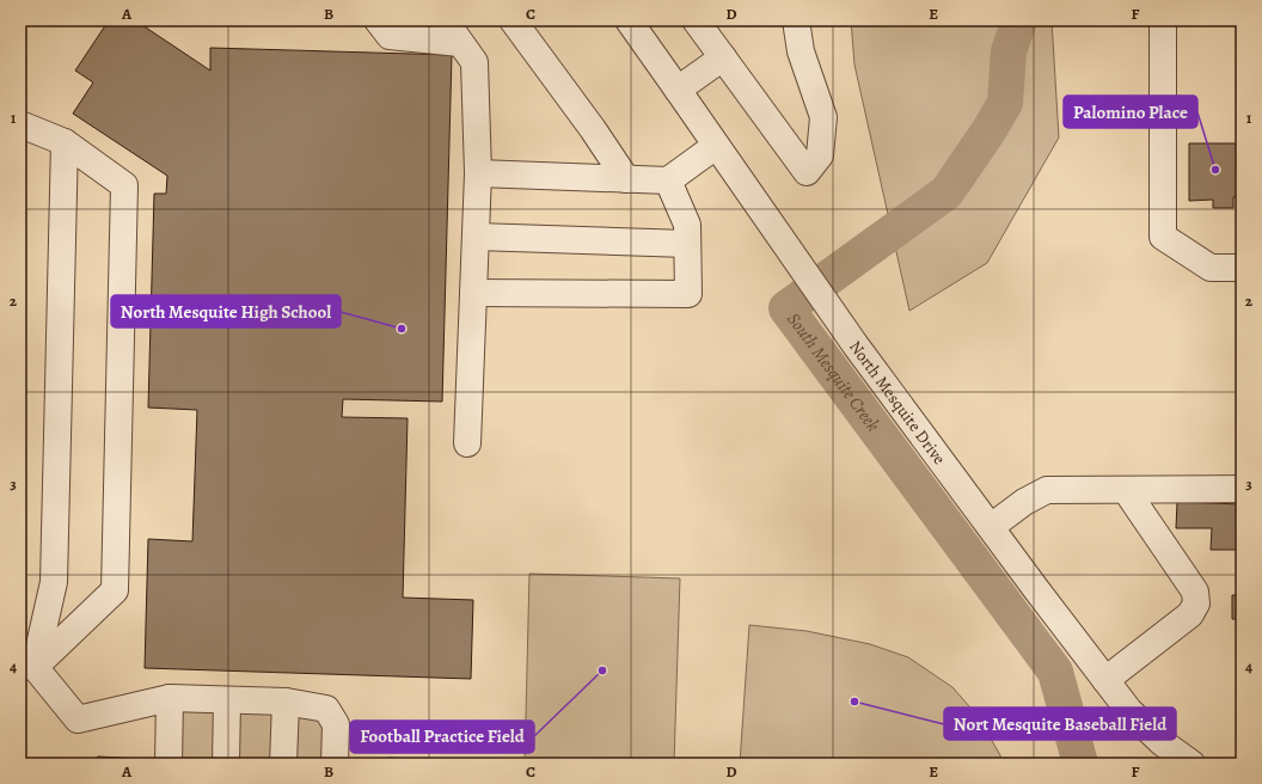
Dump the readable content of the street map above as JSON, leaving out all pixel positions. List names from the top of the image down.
{
  "streets": {
    "street": ["North Mesquite Drive"]
  },
  "water": ["South Mesquite Creek"],
  "places": [
    "Palomino Place",
    "North Mesquite High School",
    "Football Practice Field",
    "Nort Mesquite Baseball Field"
  ],
  "grid": {
    "columns": [
      "A",
      "B",
      "C",
      "D",
      "E",
      "F"
    ],
    "rows": [
      "1",
      "2",
      "3",
      "4"
    ]
  }
}
